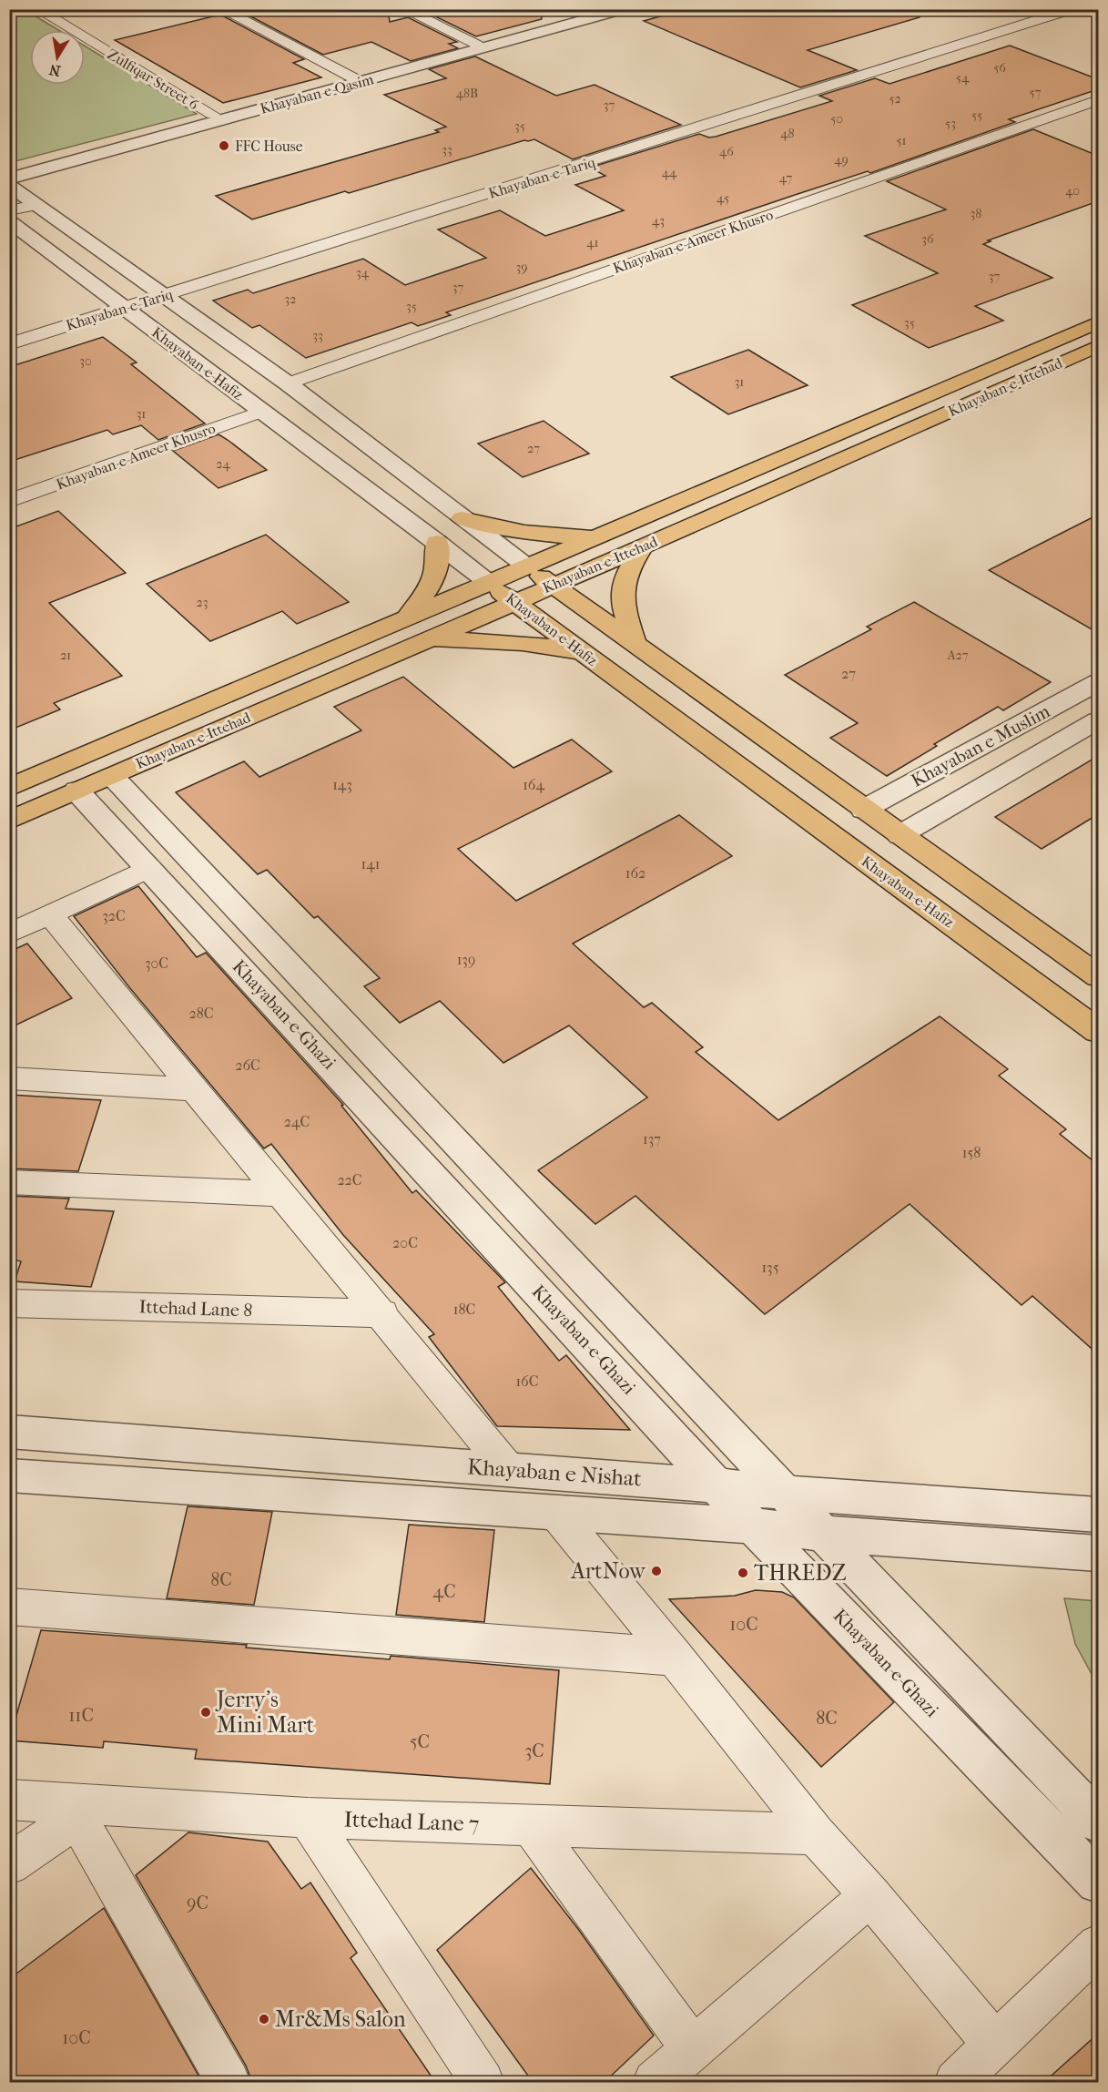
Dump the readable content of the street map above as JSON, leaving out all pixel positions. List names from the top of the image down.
{
  "streets": {
    "main road": ["Khayaban-e-Hafiz", "Khayaban-e-Ittehad"],
    "street": [
      "Zulfiqar Street 6",
      "Khayaban-e-Qasim",
      "Khayaban-e-Tariq",
      "Khayaban-e-Ameer Khusro",
      "Khayaban e Muslim",
      "Khayaban-e-Ghazi",
      "Ittehad Lane 8",
      "Khayaban e Nishat",
      "Ittehad Lane 7"
    ]
  },
  "crossings": [
    ["Zulfiqar Street 6", "Khayaban-e-Qasim"],
    ["Khayaban-e-Tariq", "Khayaban-e-Hafiz"],
    ["Khayaban-e-Ameer Khusro", "Khayaban-e-Hafiz"],
    ["Khayaban-e-Hafiz", "Khayaban-e-Ittehad"],
    ["Khayaban-e-Hafiz", "Khayaban e Muslim"],
    ["Khayaban-e-Ittehad", "Khayaban-e-Ghazi"],
    ["Khayaban-e-Ghazi", "Khayaban e Nishat"]
  ],
  "places": [
    "FFC House",
    "ArtNow",
    "THREDZ",
    "Jerry's Mini Mart",
    "Mr&Ms Salon"
  ],
  "house_numbers": [
    "56",
    "54",
    "57",
    "48B",
    "52",
    "37",
    "55",
    "50",
    "53",
    "35",
    "48",
    "51",
    "33",
    "46",
    "49",
    "44",
    "47",
    "40",
    "45",
    "38",
    "43",
    "36",
    "41",
    "39",
    "34",
    "37",
    "37",
    "32",
    "35",
    "35",
    "33",
    "30",
    "31",
    "31",
    "27",
    "24",
    "23",
    "21",
    "A27",
    "27",
    "143",
    "164",
    "141",
    "162",
    "32C",
    "139",
    "30C",
    "28C",
    "26C",
    "24C",
    "137",
    "158",
    "22C",
    "20C",
    "135",
    "18C",
    "16C",
    "8C",
    "4C",
    "10C",
    "11C",
    "8C",
    "5C",
    "3C",
    "9C",
    "10C"
  ],
  "north": "bottom"
}
